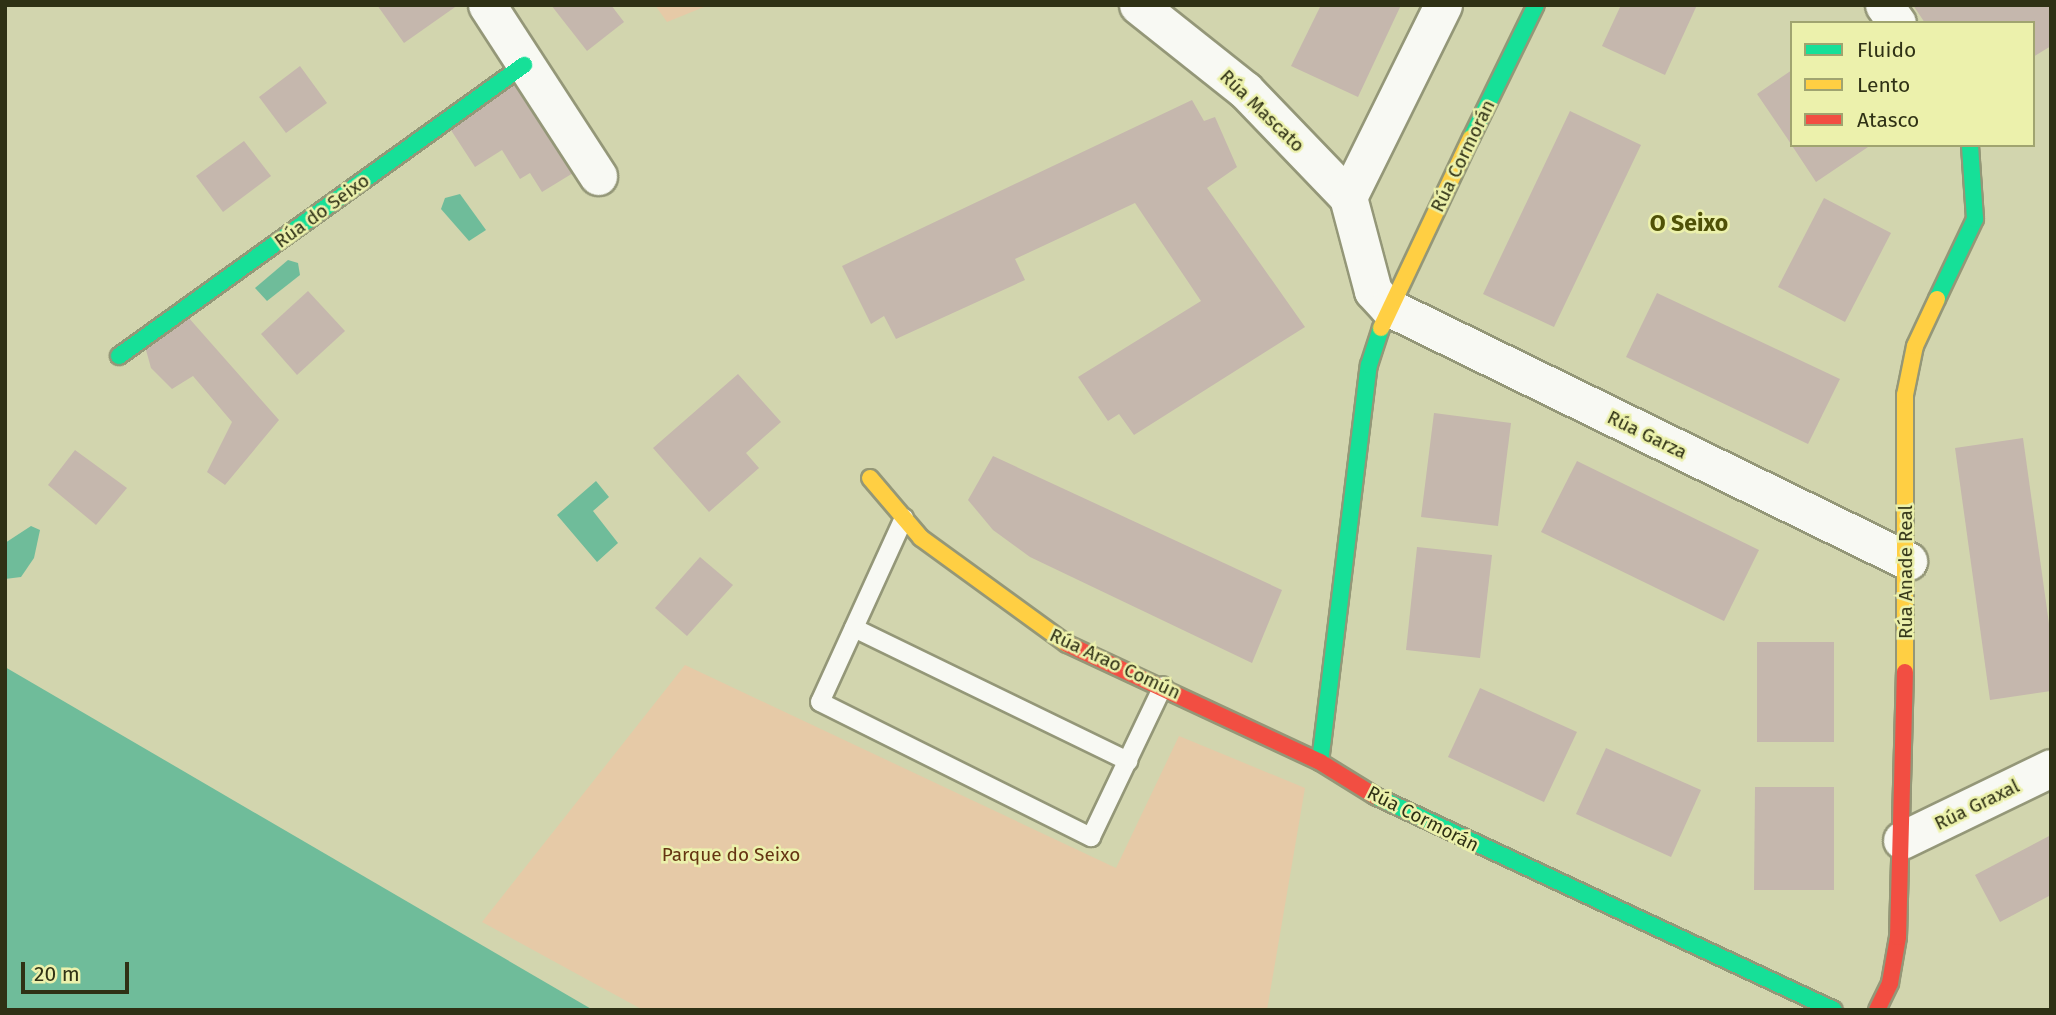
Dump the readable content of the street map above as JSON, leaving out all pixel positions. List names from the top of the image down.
{
  "streets": {
    "street": [
      "Rúa Mascato",
      "Rúa Cormorán",
      "Rúa do Seixo",
      "Rúa Garza",
      "Rúa Anade Real",
      "Rúa Arao Común",
      "Rúa Graxal"
    ]
  },
  "crossings": [
    ["Rúa Cormorán", "Rúa Garza"],
    ["Rúa Cormorán", "Rúa Arao Común"],
    ["Rúa Garza", "Rúa Anade Real"],
    ["Rúa Anade Real", "Rúa Graxal"]
  ],
  "districts": ["O Seixo"],
  "parks": ["Parque do Seixo"],
  "legend": ["Fluido", "Lento", "Atasco"],
  "scale_bar": "20 m"
}
